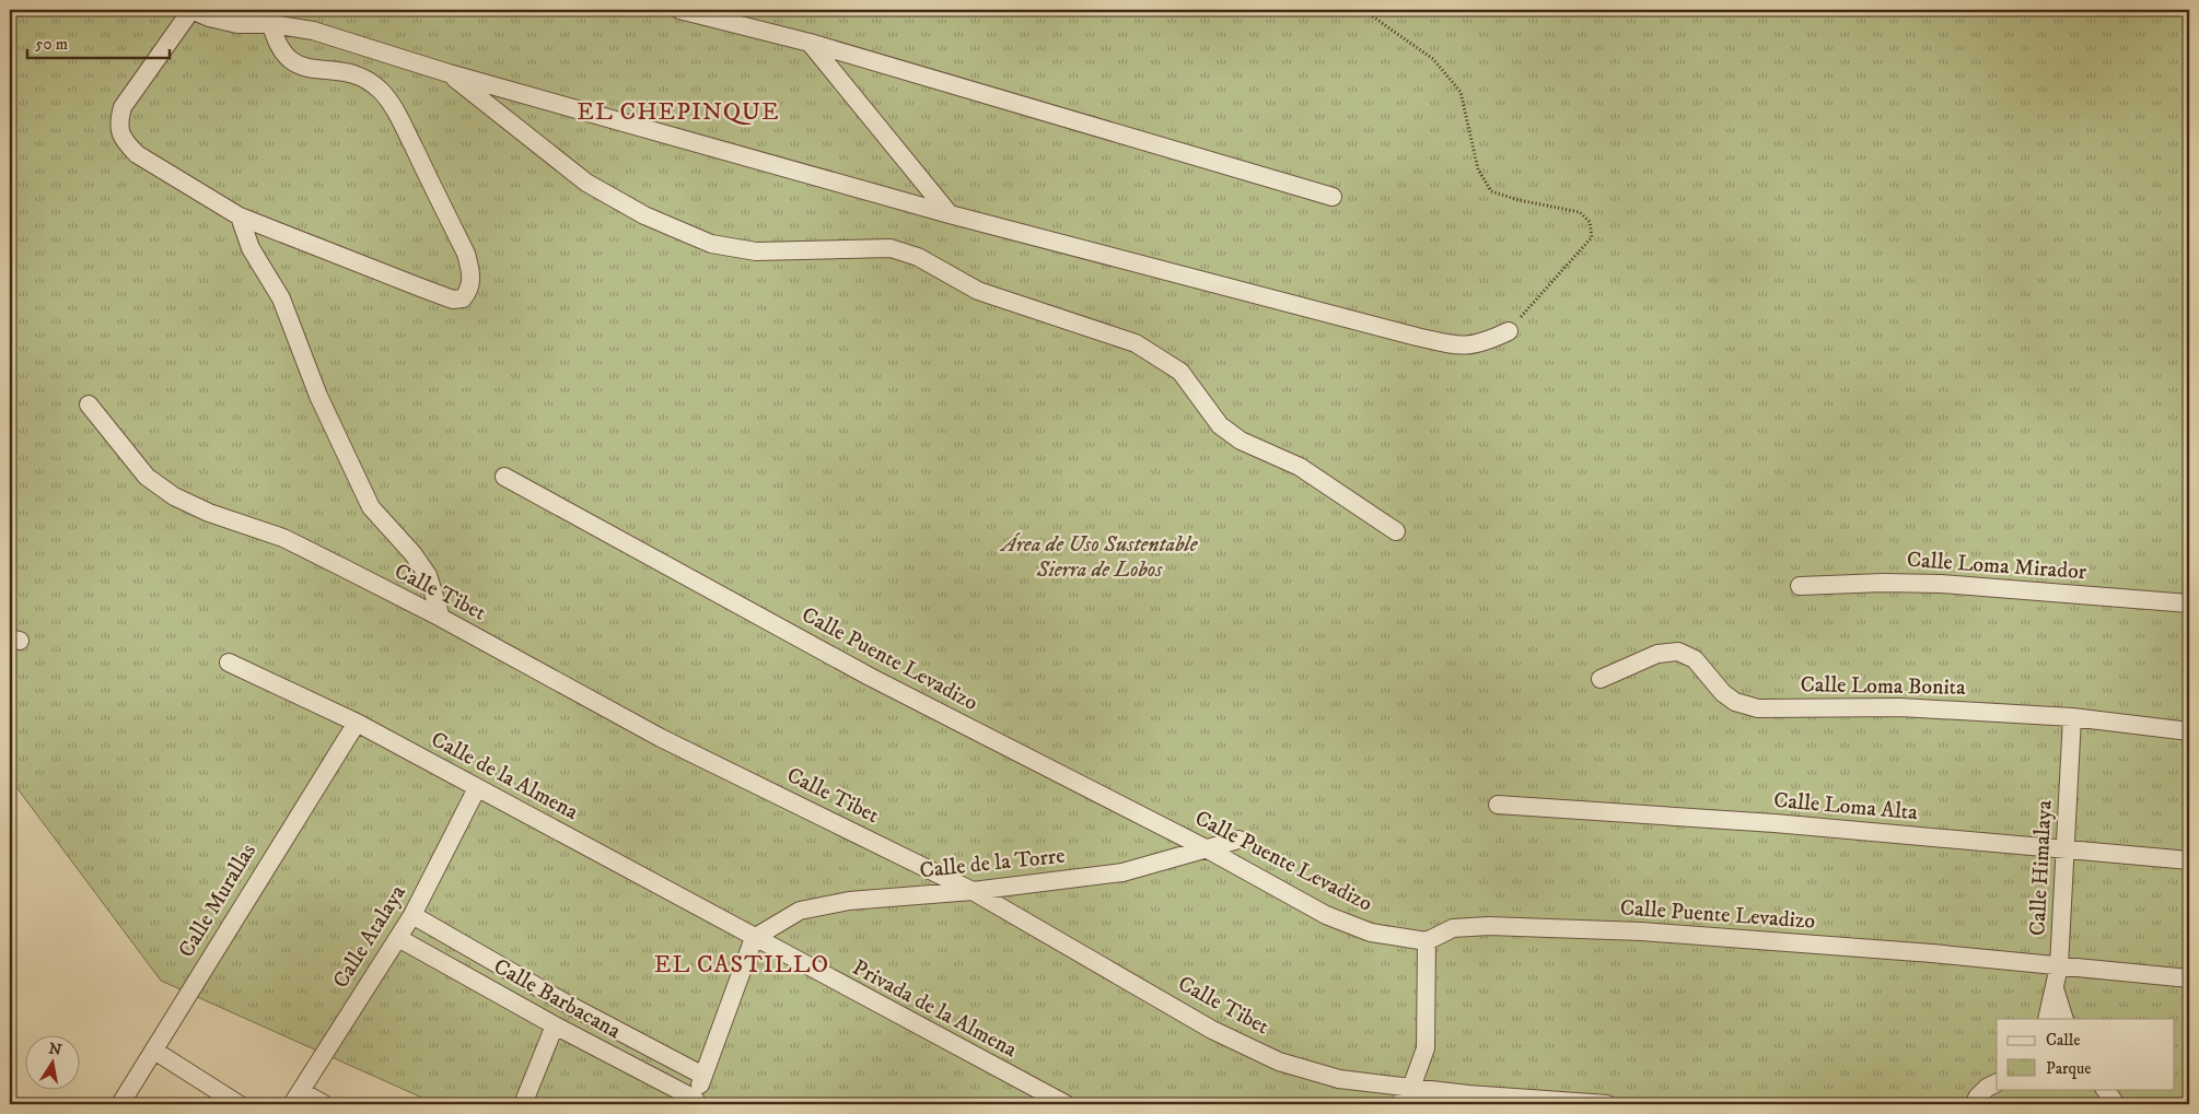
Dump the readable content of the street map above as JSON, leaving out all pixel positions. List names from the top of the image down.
{
  "streets": {
    "street": [
      "Calle Loma Mirador",
      "Calle Tibet",
      "Calle Puente Levadizo",
      "Calle Loma Bonita",
      "Calle de la Almena",
      "Calle Loma Alta",
      "Calle de la Torre",
      "Calle Himalaya",
      "Calle Murallas",
      "Calle Atalaya",
      "Calle Barbacana",
      "Privada de la Almena"
    ]
  },
  "crossings": [
    ["Calle Tibet", "Calle de la Torre"],
    ["Calle Puente Levadizo", "Calle de la Torre"],
    ["Calle Puente Levadizo", "Calle Himalaya"],
    ["Calle Loma Bonita", "Calle Himalaya"],
    ["Calle de la Almena", "Calle de la Torre"],
    ["Calle de la Almena", "Calle Murallas"],
    ["Calle de la Almena", "Calle Atalaya"],
    ["Calle de la Almena", "Privada de la Almena"],
    ["Calle Loma Alta", "Calle Himalaya"],
    ["Calle de la Torre", "Privada de la Almena"],
    ["Calle Atalaya", "Calle Barbacana"]
  ],
  "districts": ["EL CHEPINQUE", "EL CASTILLO"],
  "parks": ["Área de Uso Sustentable Sierra de Lobos"],
  "legend": ["Calle", "Parque"],
  "scale_bar": "50 m",
  "north": "top"
}
